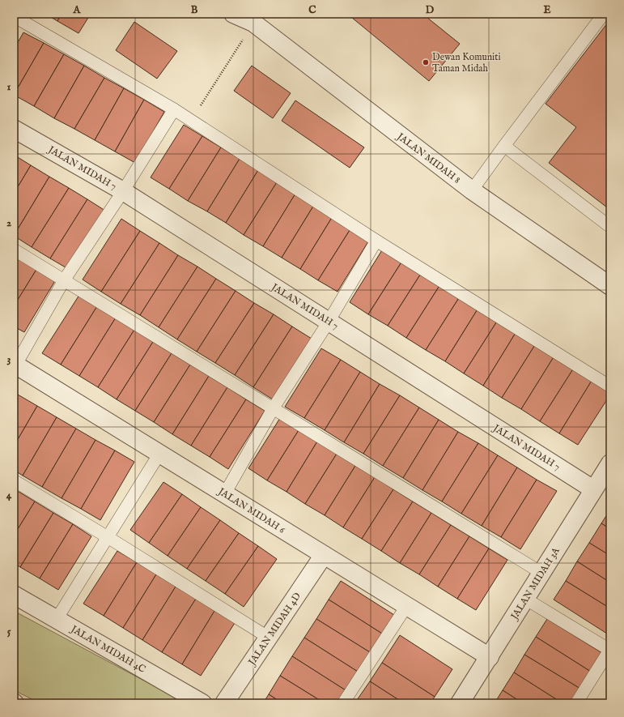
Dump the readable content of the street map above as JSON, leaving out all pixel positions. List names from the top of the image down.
{
  "streets": {
    "street": [
      "JALAN MIDAH 8",
      "JALAN MIDAH 7",
      "JALAN MIDAH 6",
      "JALAN MIDAH 3A",
      "JALAN MIDAH 4D",
      "JALAN MIDAH 4C"
    ]
  },
  "crossings": [
    ["JALAN MIDAH 7", "JALAN MIDAH 3A"],
    ["JALAN MIDAH 6", "JALAN MIDAH 3A"],
    ["JALAN MIDAH 6", "JALAN MIDAH 4D"]
  ],
  "places": ["Dewan Komuniti Taman Midah"],
  "grid": {
    "columns": [
      "A",
      "B",
      "C",
      "D",
      "E"
    ],
    "rows": [
      "1",
      "2",
      "3",
      "4",
      "5"
    ]
  }
}
